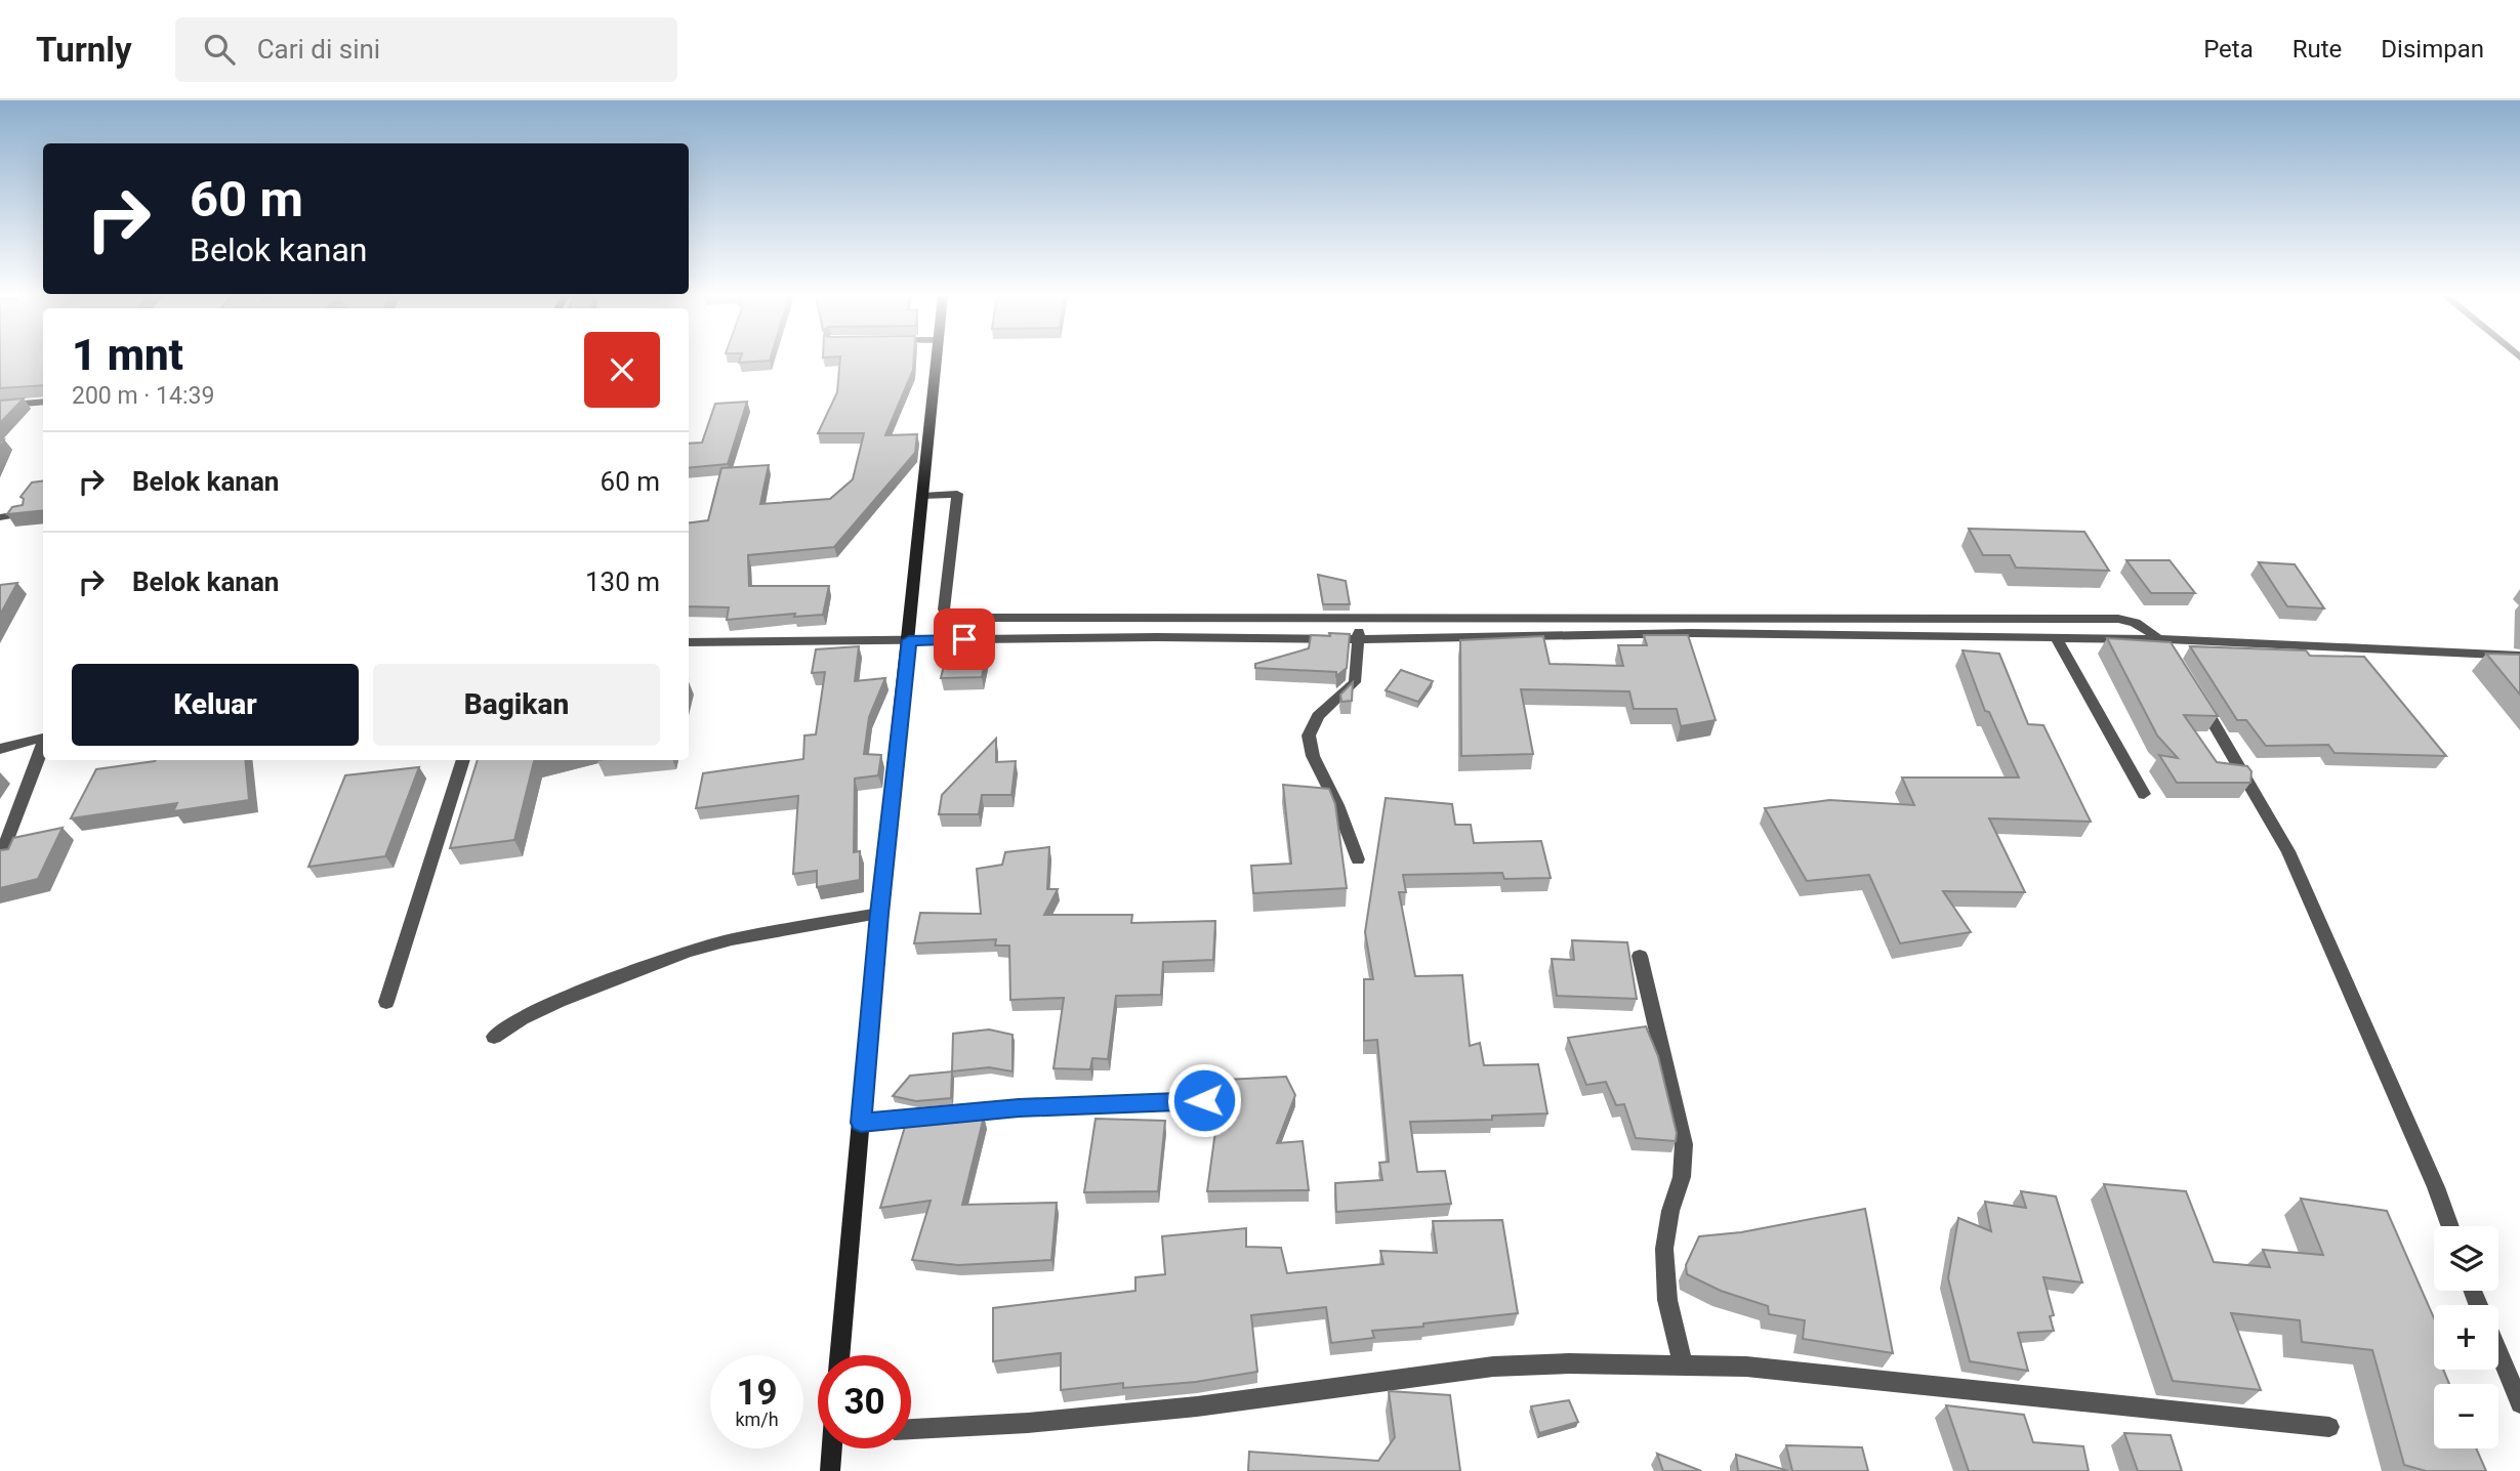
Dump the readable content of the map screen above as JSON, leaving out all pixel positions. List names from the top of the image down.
{
  "page": {
    "header": "Turnly",
    "search": "Cari di sini",
    "nav": ["Peta", "Rute", "Disimpan"],
    "turn": ["60 m", "Belok kanan"],
    "heading": ["1 mnt", "200 m · 14:39"],
    "list": [
      {
        "name": "Belok kanan",
        "value": "60 m"
      },
      {
        "name": "Belok kanan",
        "value": "130 m"
      }
    ],
    "buttons": ["Keluar", "Bagikan"],
    "map_buttons": ["+", "−"],
    "speed": "19 km/h",
    "limit": "30"
  }
}
